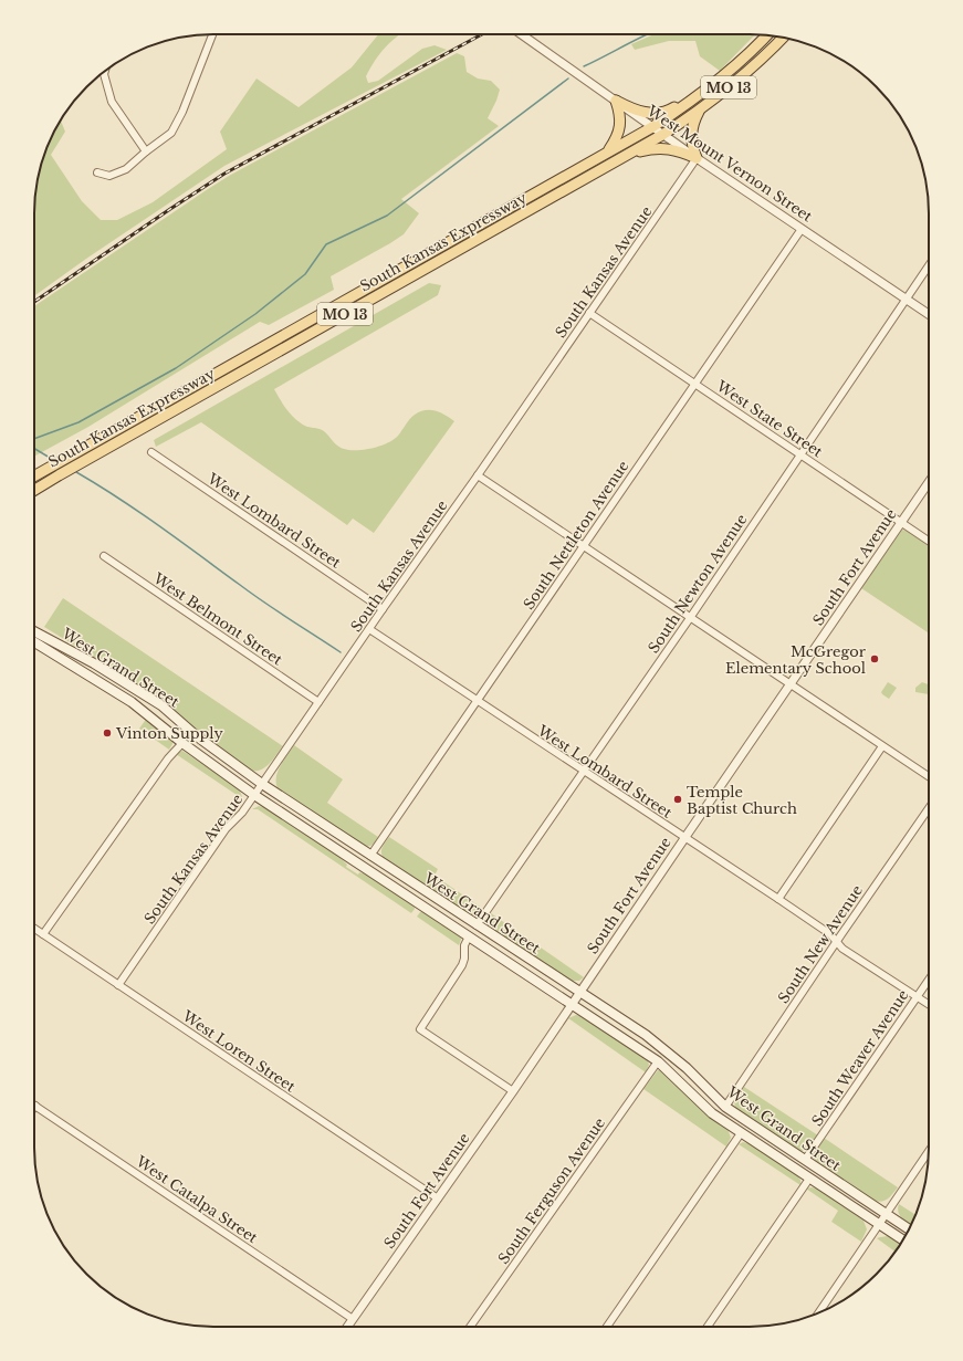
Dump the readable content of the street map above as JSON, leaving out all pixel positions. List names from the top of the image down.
{
  "streets": {
    "main road": ["MO 13", "South Kansas Expressway", "West Grand Street"],
    "street": [
      "West Mount Vernon Street",
      "South Kansas Avenue",
      "West State Street",
      "West Lombard Street",
      "South Nettleton Avenue",
      "South Fort Avenue",
      "South Newton Avenue",
      "West Belmont Street",
      "South New Avenue",
      "West Loren Street",
      "South Weaver Avenue",
      "South Ferguson Avenue",
      "West Catalpa Street"
    ]
  },
  "crossings": [
    ["West Mount Vernon Street", "South Kansas Expressway"],
    ["West Mount Vernon Street", "South Kansas Avenue"],
    ["West Mount Vernon Street", "South Nettleton Avenue"],
    ["West Mount Vernon Street", "South Newton Avenue"],
    ["South Kansas Avenue", "West State Street"],
    ["South Kansas Avenue", "West Lombard Street"],
    ["South Kansas Avenue", "West Belmont Street"],
    ["South Kansas Avenue", "West Grand Street"],
    ["South Kansas Avenue", "West Loren Street"],
    ["West State Street", "South Nettleton Avenue"],
    ["West State Street", "South Fort Avenue"],
    ["West State Street", "South Newton Avenue"],
    ["West Lombard Street", "South Nettleton Avenue"],
    ["West Lombard Street", "South Fort Avenue"],
    ["West Lombard Street", "South Newton Avenue"],
    ["West Lombard Street", "South New Avenue"],
    ["West Lombard Street", "South Weaver Avenue"],
    ["South Nettleton Avenue", "West Grand Street"],
    ["South Fort Avenue", "West Grand Street"],
    ["South Fort Avenue", "West Loren Street"],
    ["South Fort Avenue", "West Catalpa Street"],
    ["South Newton Avenue", "West Grand Street"],
    ["West Grand Street", "South New Avenue"],
    ["West Grand Street", "South Weaver Avenue"],
    ["West Grand Street", "South Ferguson Avenue"]
  ],
  "places": ["McGregor Elementary School", "Vinton Supply", "Temple Baptist Church"]
}
